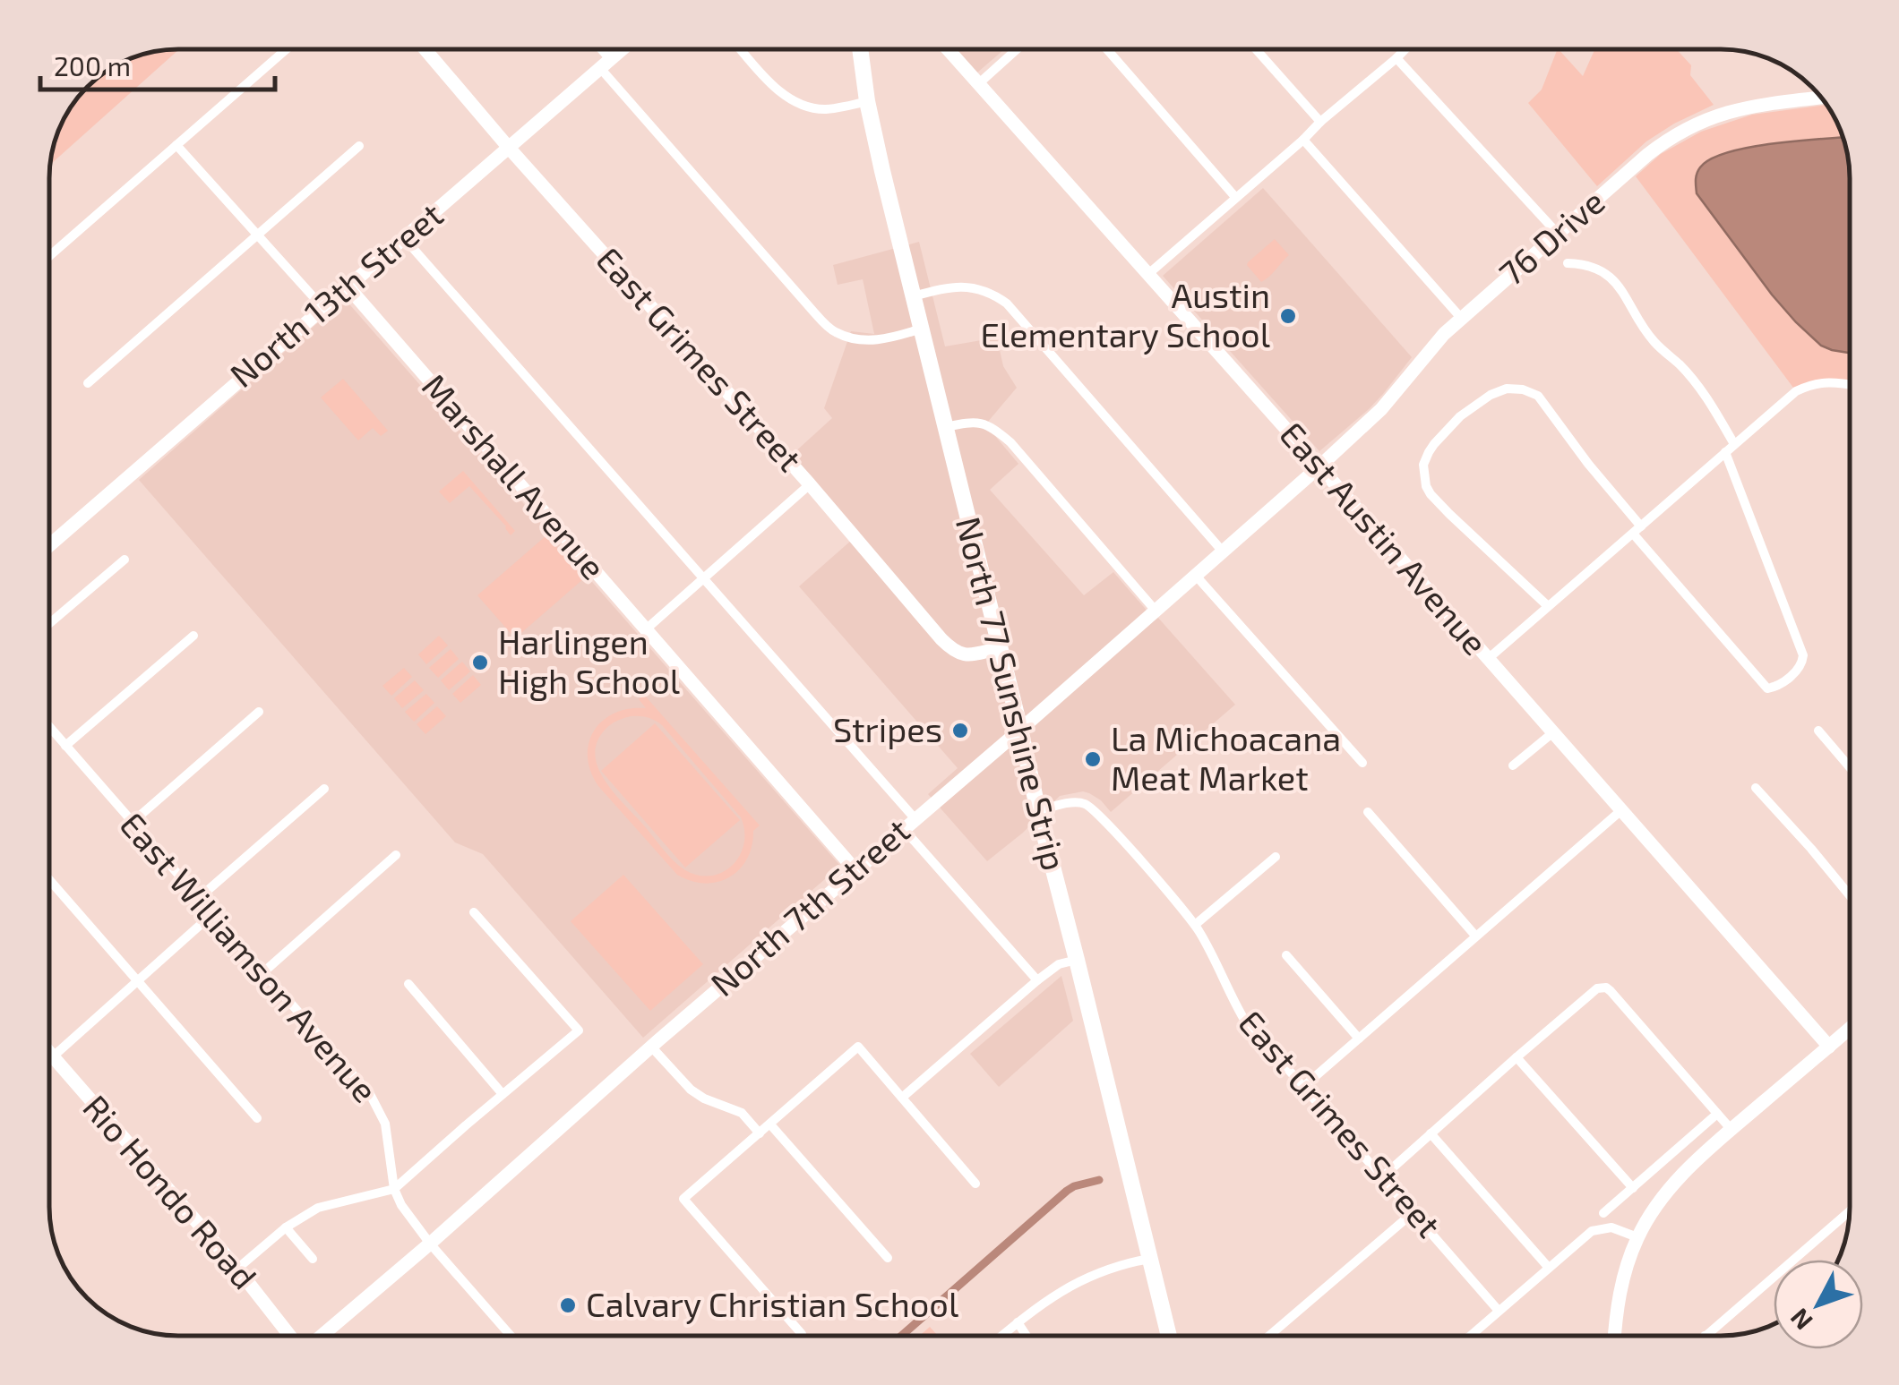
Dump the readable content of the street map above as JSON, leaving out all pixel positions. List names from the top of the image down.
{
  "streets": {
    "main road": ["North 77 Sunshine Strip"],
    "street": [
      "76 Drive",
      "North 13th Street",
      "East Grimes Street",
      "Marshall Avenue",
      "East Austin Avenue",
      "North 7th Street",
      "East Williamson Avenue",
      "Rio Hondo Road"
    ]
  },
  "crossings": [
    ["76 Drive", "East Austin Avenue"],
    ["76 Drive", "North 7th Street"],
    ["North 13th Street", "East Grimes Street"],
    ["North 13th Street", "Marshall Avenue"],
    ["East Grimes Street", "North 77 Sunshine Strip"],
    ["Marshall Avenue", "North 7th Street"],
    ["East Austin Avenue", "North 7th Street"],
    ["North 77 Sunshine Strip", "North 7th Street"],
    ["North 7th Street", "East Williamson Avenue"]
  ],
  "places": [
    "Austin Elementary School",
    "Harlingen High School",
    "Stripes",
    "La Michoacana Meat Market",
    "Calvary Christian School"
  ],
  "scale_bar": "200 m",
  "north": "bottom left"
}
